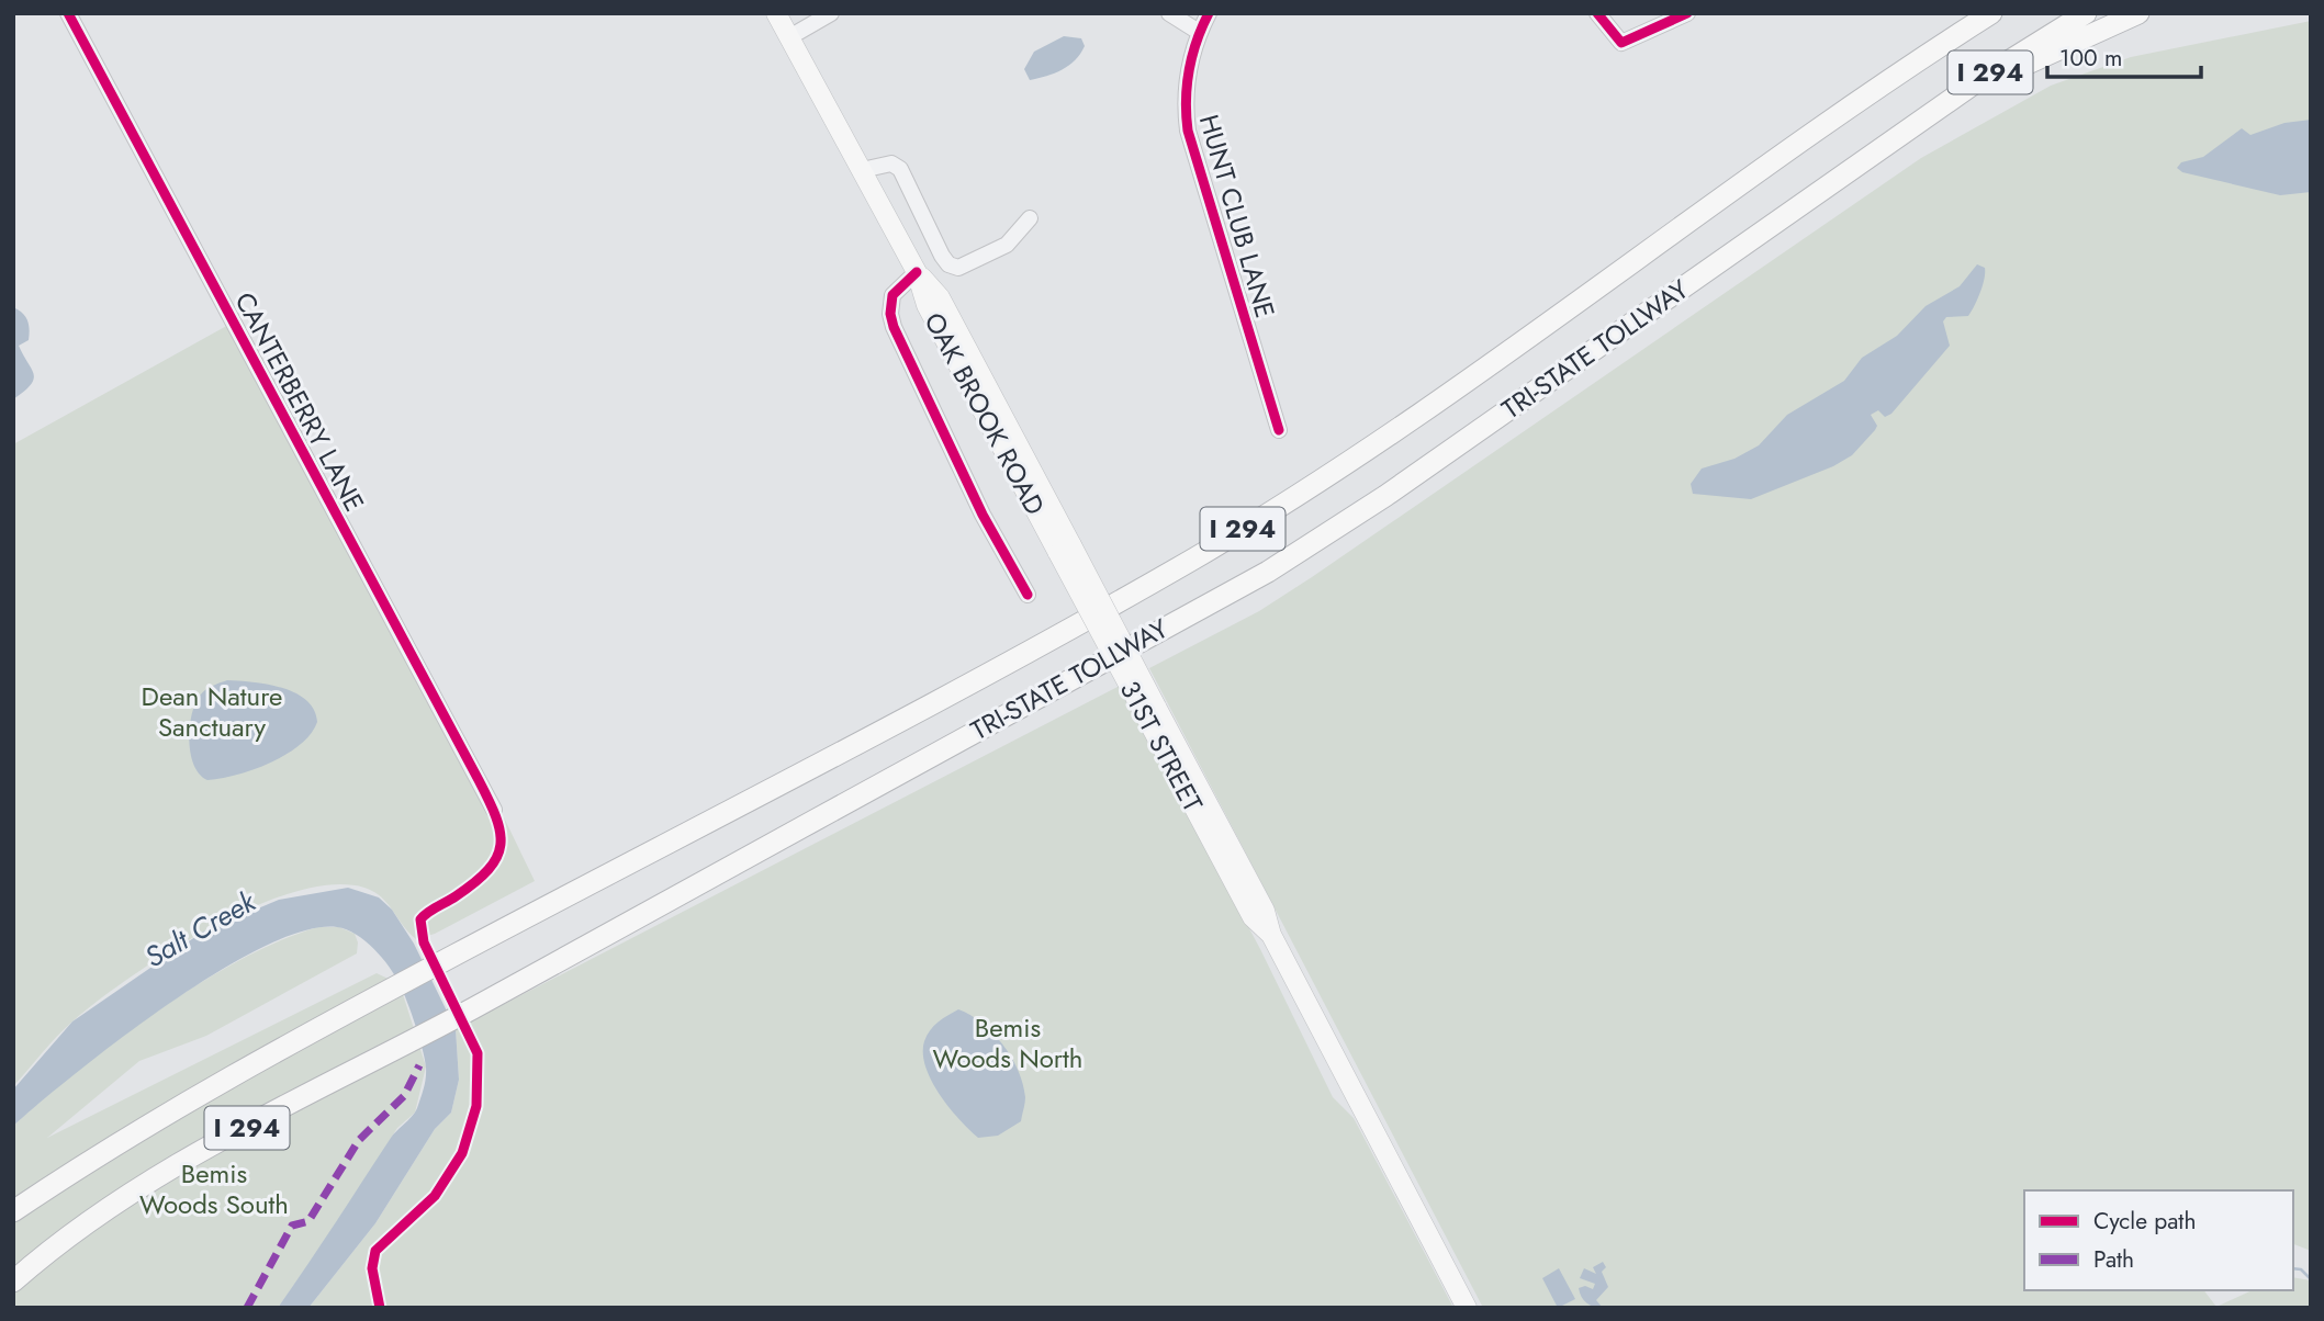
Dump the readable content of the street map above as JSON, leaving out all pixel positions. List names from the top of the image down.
{
  "streets": {
    "highway": ["I 294", "TRI-STATE TOLLWAY"],
    "main road": ["OAK BROOK ROAD", "31ST STREET"],
    "street": ["HUNT CLUB LANE", "CANTERBERRY LANE"]
  },
  "crossings": [
    ["OAK BROOK ROAD", "31ST STREET"]
  ],
  "water": ["Salt Creek"],
  "parks": ["Dean Nature Sanctuary", "Bemis Woods North", "Bemis Woods South"],
  "legend": ["Cycle path", "Path"],
  "scale_bar": "100 m"
}
